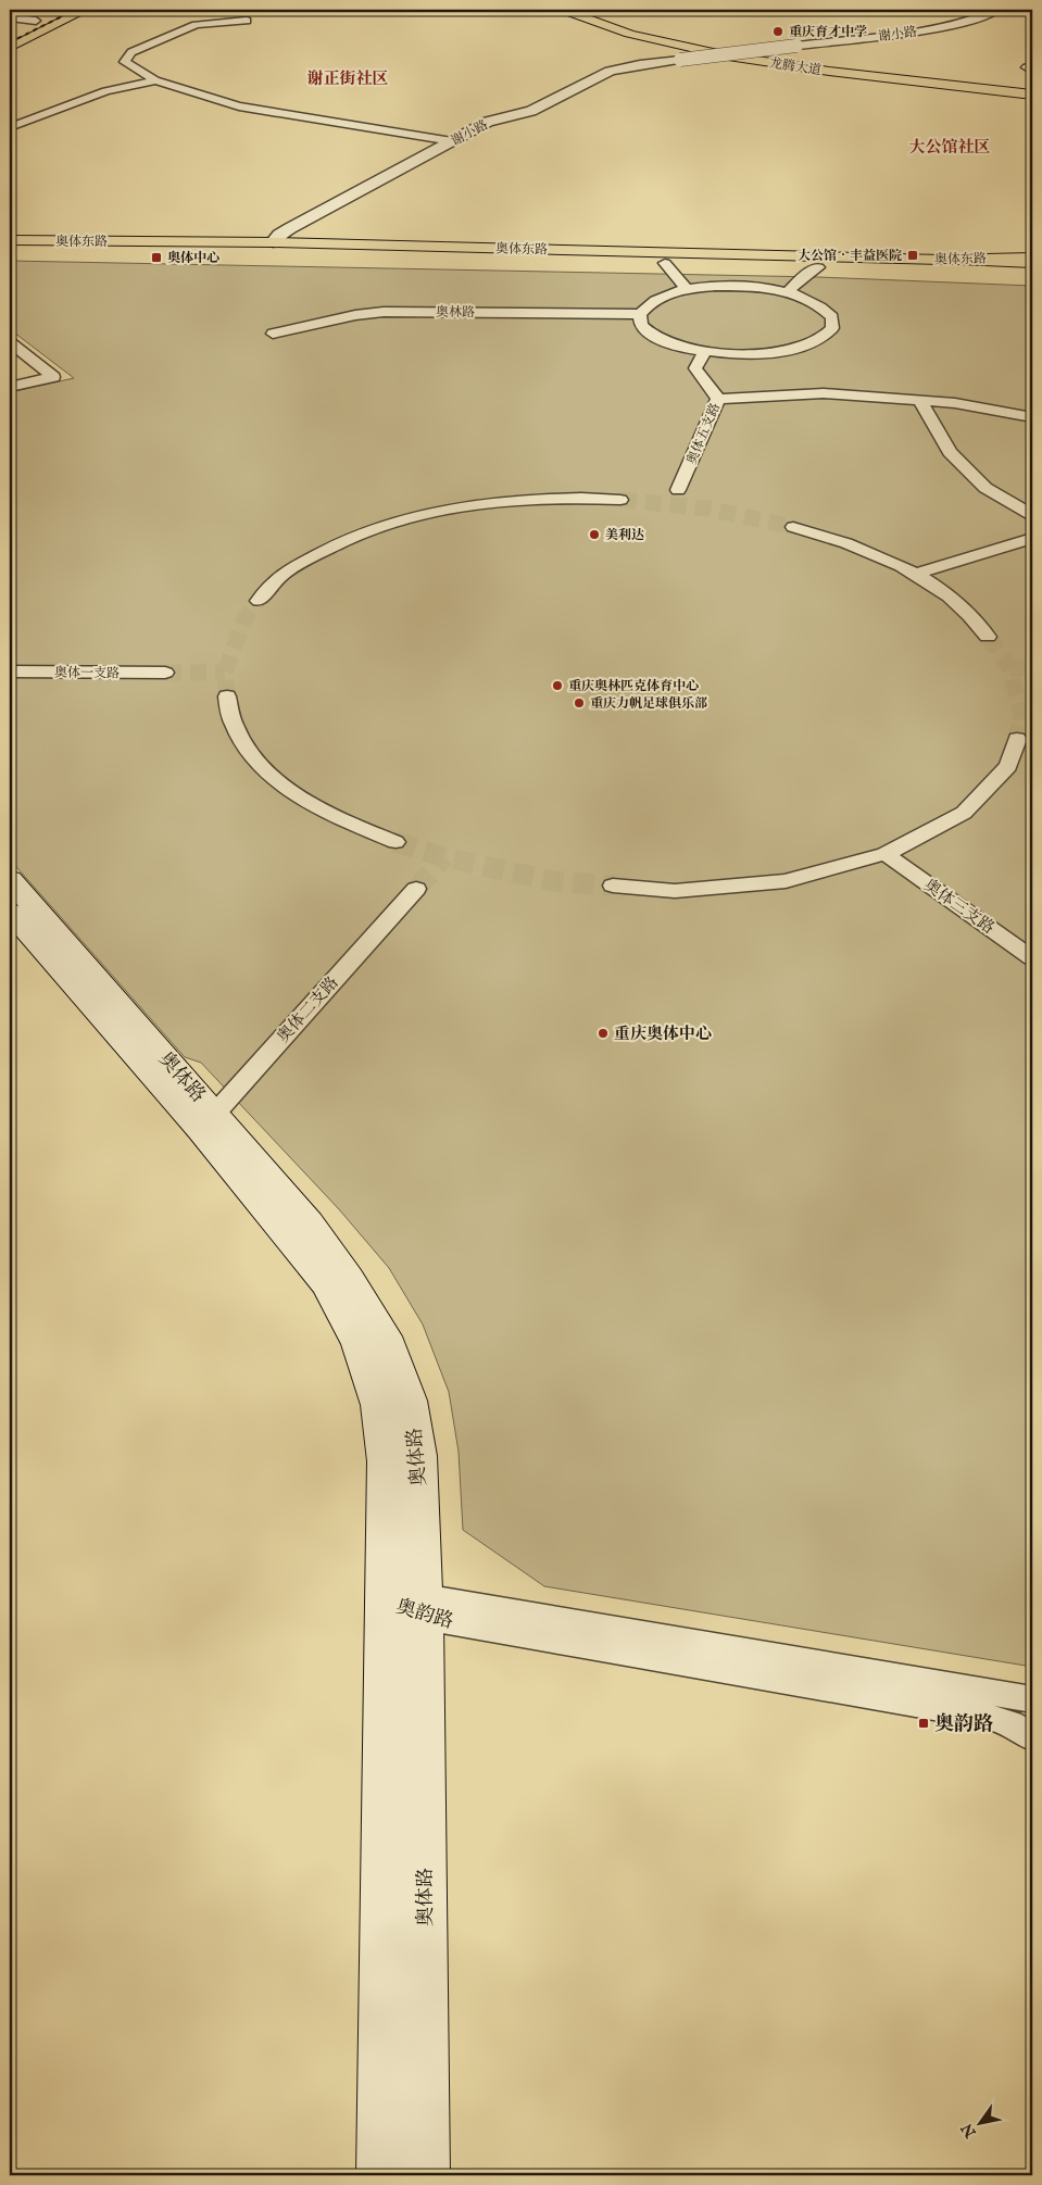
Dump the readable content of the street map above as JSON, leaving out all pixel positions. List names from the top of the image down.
{
  "streets": {
    "main road": ["龙腾大道", "奥体东路", "奥体路"],
    "street": [
      "谢小路",
      "奥林路",
      "奥体五支路",
      "奥体一支路",
      "奥体三支路",
      "奥体二支路",
      "奥韵路"
    ]
  },
  "crossings": [
    ["谢小路", "奥体东路"],
    ["奥体二支路", "奥体路"],
    ["奥体路", "奥韵路"]
  ],
  "districts": ["谢正街社区", "大公馆社区"],
  "places": {
    "other": [
      "重庆育才中学",
      "美利达",
      "重庆奥林匹克体育中心",
      "重庆力帆足球俱乐部",
      "重庆奥体中心"
    ],
    "transit": ["大公馆‧丰益医院", "奥体中心", "奥韵路"]
  },
  "north": "bottom left"
}
